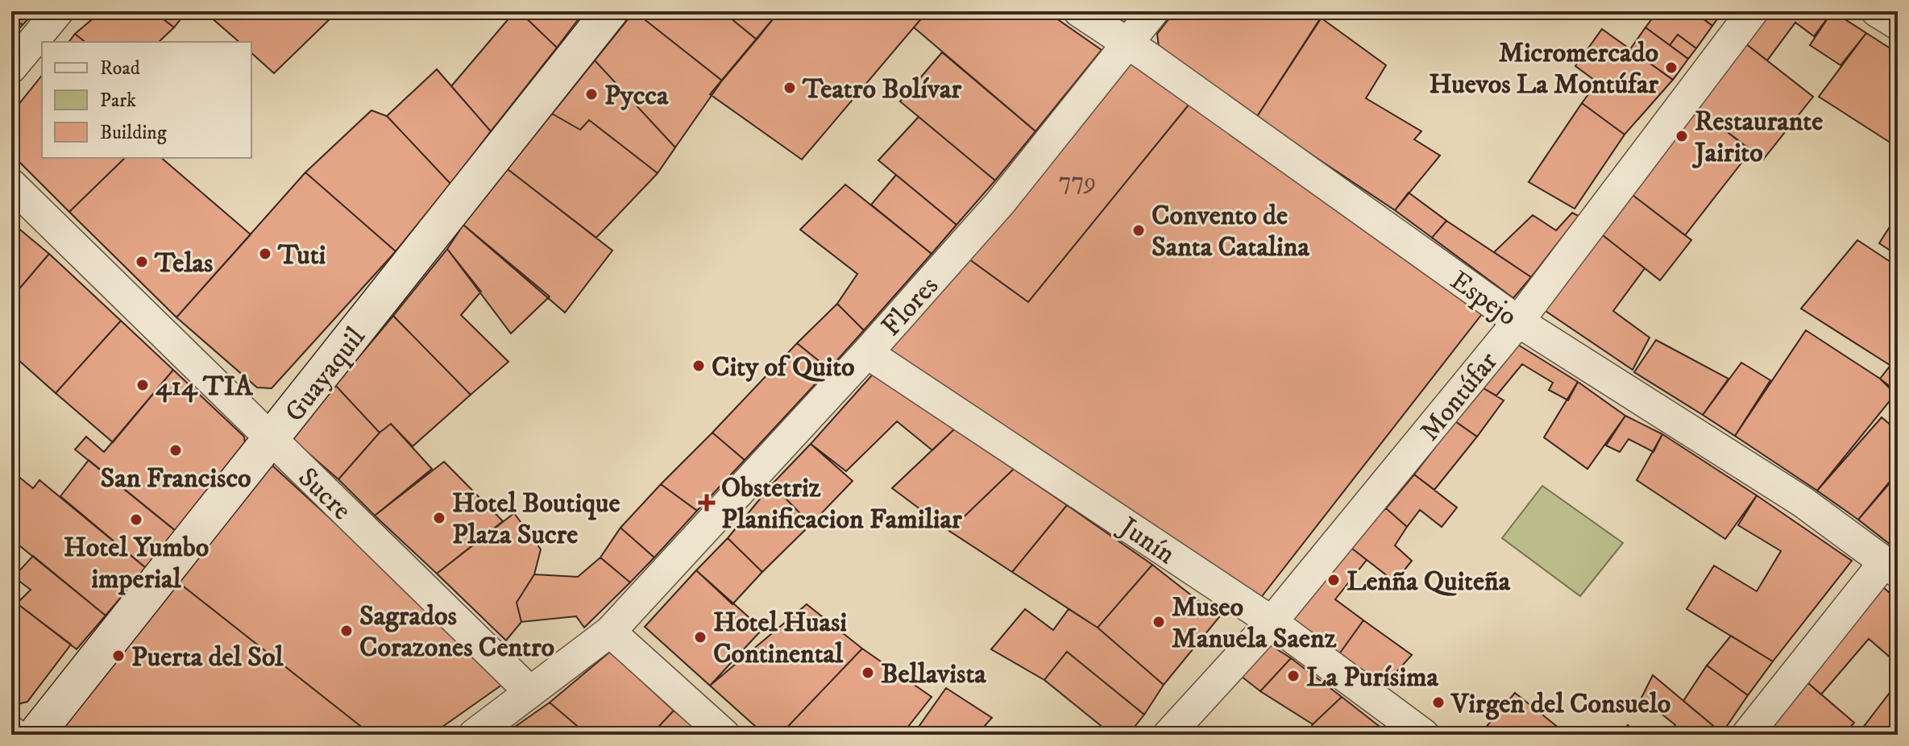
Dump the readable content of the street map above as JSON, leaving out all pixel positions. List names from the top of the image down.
{
  "streets": {
    "street": [
      "Espejo",
      "Flores",
      "Guayaquil",
      "Montúfar",
      "Sucre",
      "Junín"
    ]
  },
  "crossings": [
    ["Espejo", "Flores"],
    ["Espejo", "Montúfar"],
    ["Flores", "Sucre"],
    ["Flores", "Junín"],
    ["Guayaquil", "Sucre"],
    ["Montúfar", "Junín"]
  ],
  "places": {
    "other": [
      "Micromercado Huevos La Montúfar",
      "Teatro Bolívar",
      "Pycca",
      "Restaurante Jairito",
      "Convento de Santa Catalina",
      "Tuti",
      "Telas",
      "City of Quito",
      "414 TIA",
      "San Francisco",
      "Hotel Boutique Plaza Sucre",
      "Hotel Yumbo imperial",
      "Lenña Quiteña",
      "Museo Manuela Saenz",
      "Sagrados Corazones Centro",
      "Hotel Huasi Continental",
      "Puerta del Sol",
      "Bellavista",
      "La Purísima",
      "Virgen del Consuelo"
    ],
    "health": ["Obstetriz Planificacion Familiar"]
  },
  "house_numbers": ["779"],
  "legend": ["Road", "Park", "Building"]
}
